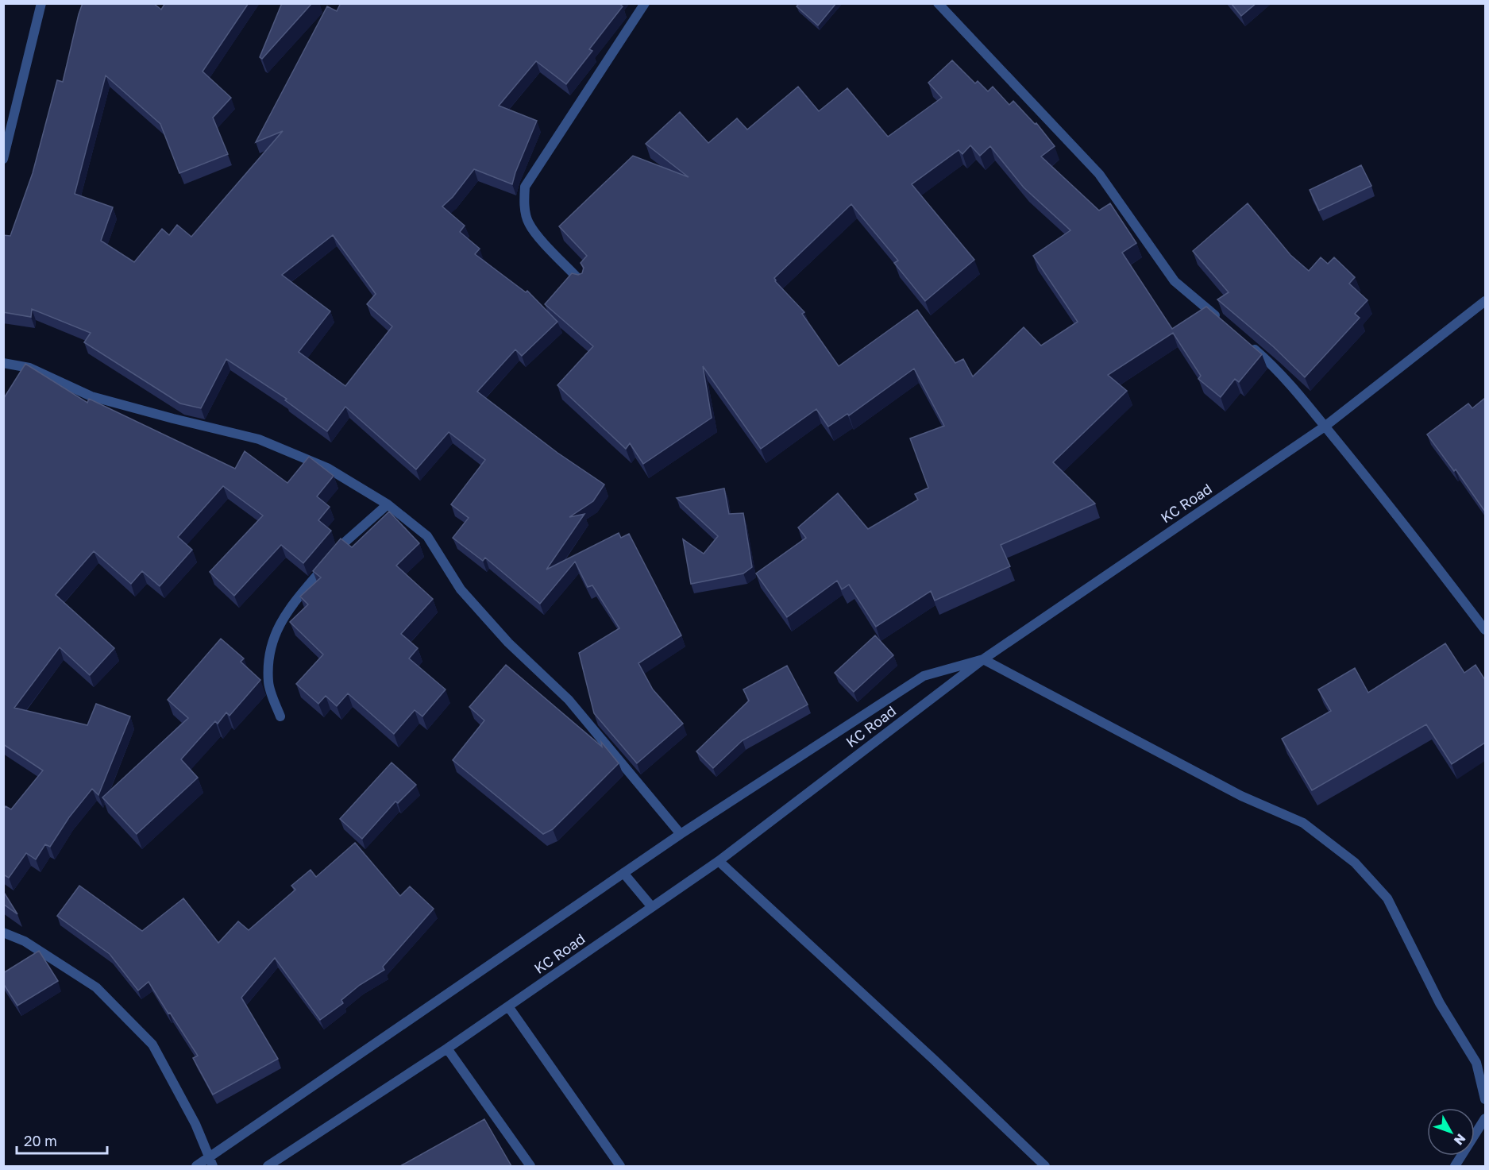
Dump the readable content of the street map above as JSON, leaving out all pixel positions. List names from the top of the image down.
{
  "streets": {
    "street": ["KC Road"]
  },
  "scale_bar": "20 m",
  "north": "bottom right"
}
